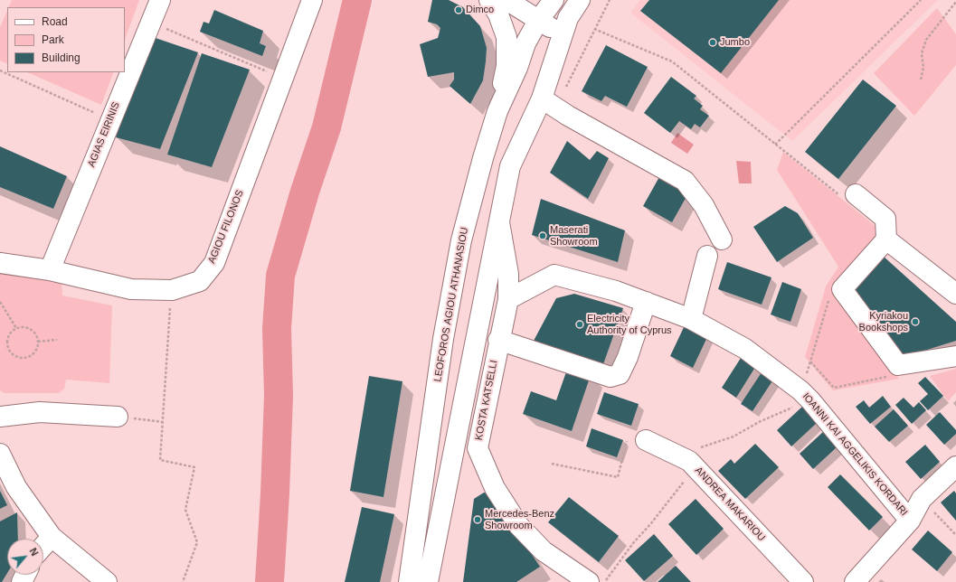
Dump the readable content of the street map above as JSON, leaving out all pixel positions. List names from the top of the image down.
{
  "streets": {
    "street": [
      "AGIAS EIRINIS",
      "AGIOU FILONOS",
      "LEOFOROS AGIOU ATHANASIOU",
      "KOSTA KATSELLI",
      "IOANNI KAI AGGELIKIS KORDARI",
      "ANDREA MAKARIOU"
    ]
  },
  "crossings": [
    ["AGIAS EIRINIS", "AGIOU FILONOS"],
    ["KOSTA KATSELLI", "IOANNI KAI AGGELIKIS KORDARI"]
  ],
  "places": [
    "Dimco",
    "Jumbo",
    "Maserati Showroom",
    "Kyriakou Bookshops",
    "Electricity Authority of Cyprus",
    "Mercedes-Benz Showroom"
  ],
  "legend": ["Road", "Park", "Building"],
  "north": "top right"
}
